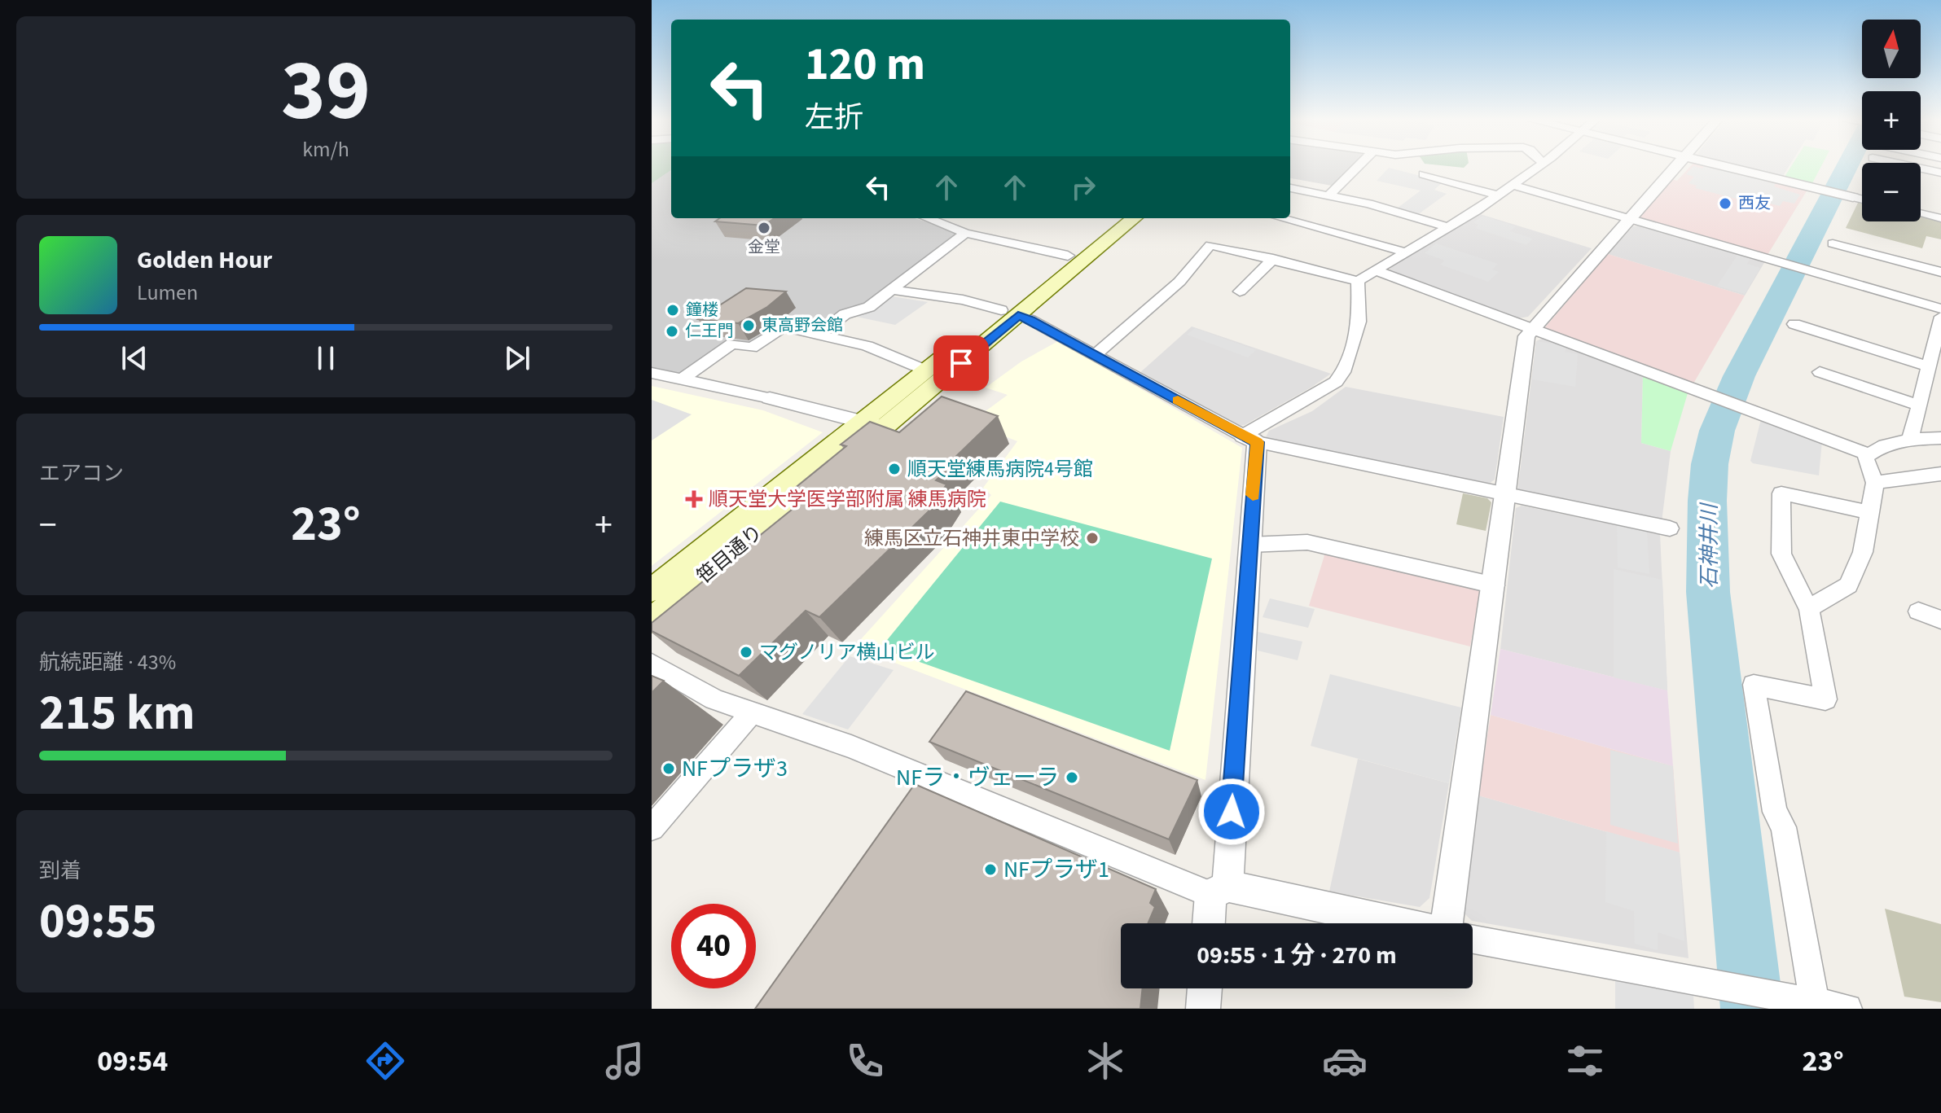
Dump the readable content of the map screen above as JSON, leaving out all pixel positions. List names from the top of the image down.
{
  "streets": {
    "main road": ["笹目通り"]
  },
  "water": ["石神井川"],
  "places": {
    "other": [
      "西友",
      "金堂",
      "鐘楼",
      "東高野会館",
      "仁王門",
      "順天堂練馬病院4号館",
      "練馬区立石神井東中学校",
      "マグノリア横山ビル",
      "NFプラザ3",
      "NFラ・ヴェーラ",
      "NFプラザ1"
    ],
    "health": ["順天堂大学医学部附属 練馬病院"]
  },
  "north": "top",
  "page": {
    "tile": [
      ["39", "km/h"],
      "エアコン",
      ["航続距離 · 43%", "215 km"],
      ["到着", "09:55"]
    ],
    "map_buttons": ["+", "−"],
    "turn": ["120 m", "左折"],
    "song": ["Golden Hour", "Lumen"],
    "heat": ["−", "23°", "+"],
    "limit": "40",
    "trip": "09:55 · 1 分 · 270 m",
    "tabs": ["09:54", "23°"]
  }
}
